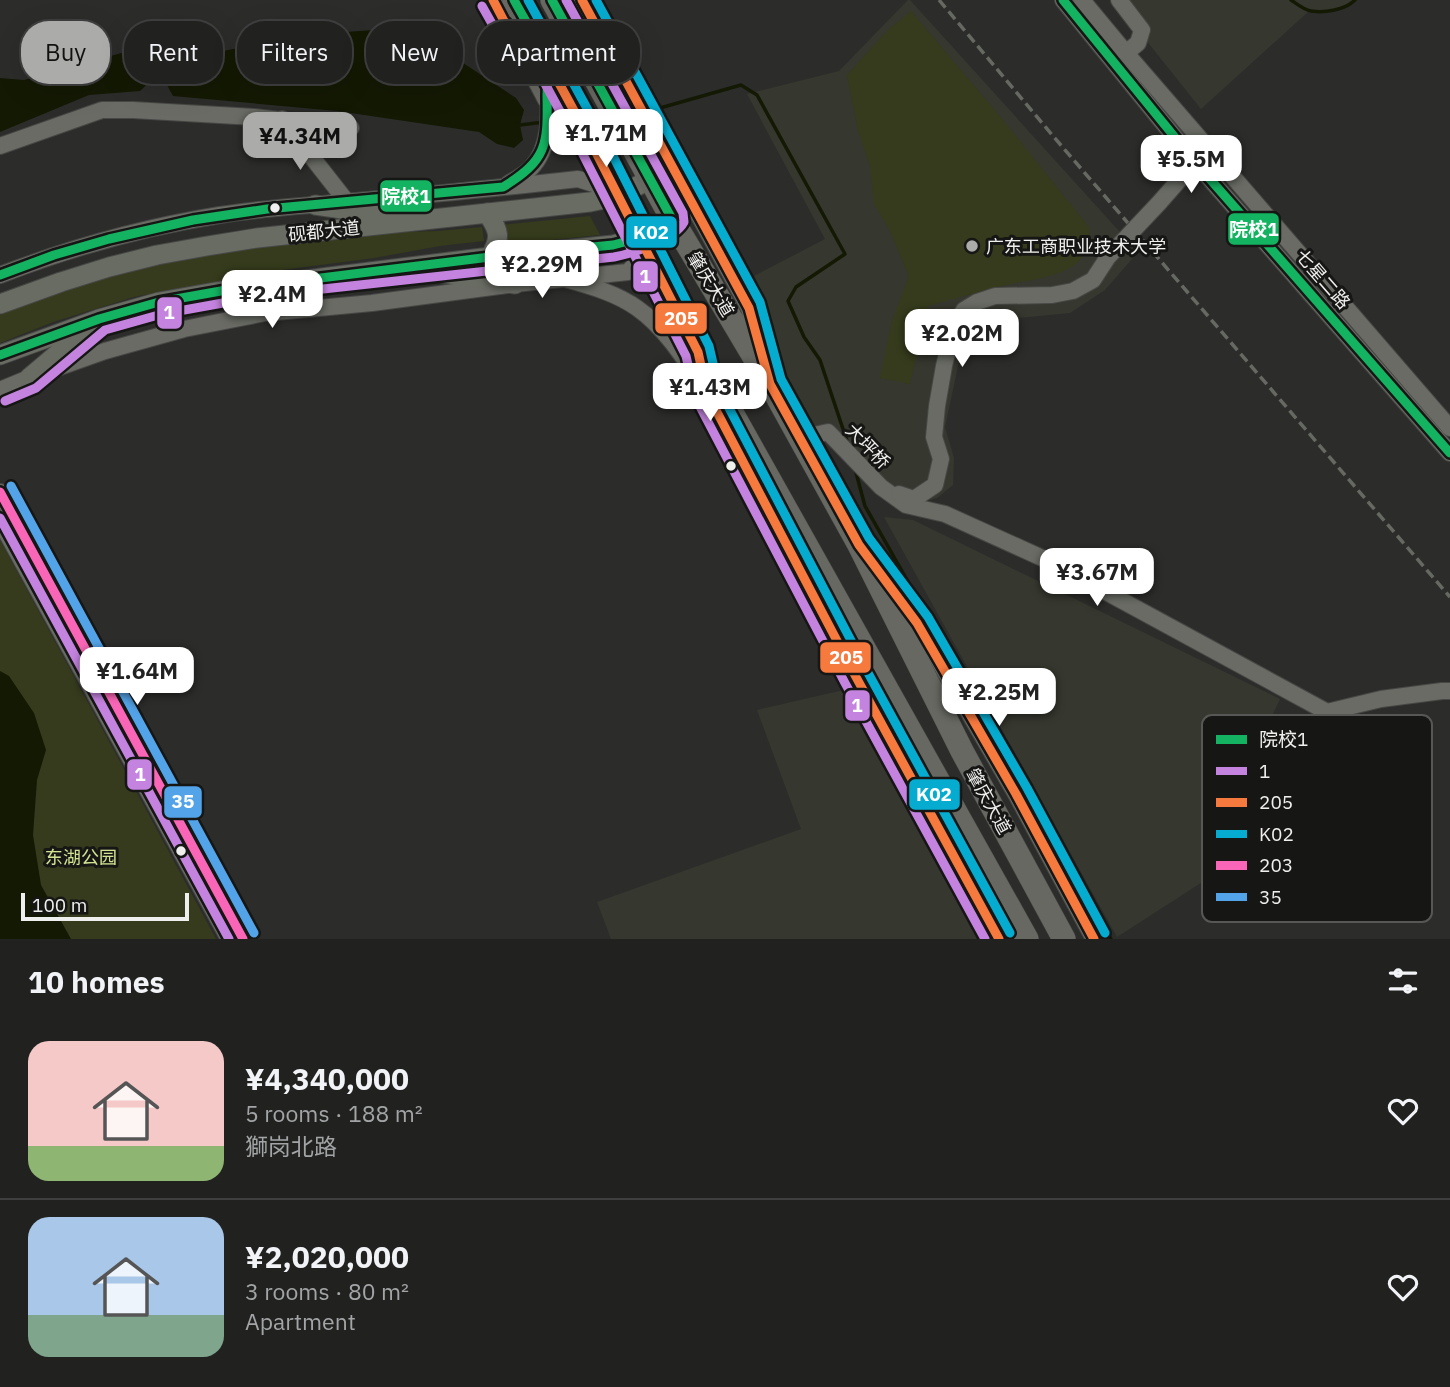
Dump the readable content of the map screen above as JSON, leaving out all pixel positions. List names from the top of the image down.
{
  "streets": {
    "highway": ["肇庆大道"],
    "main road": ["砚都大道"],
    "street": ["七星二路", "大坪桥"]
  },
  "crossings": [
    ["砚都大道", "肇庆大道"],
    ["肇庆大道", "大坪桥"]
  ],
  "parks": ["东湖公园"],
  "places": ["广东工商职业技术大学"],
  "lines": [
    "transit line 院校1",
    "transit line 1",
    "transit line 205",
    "transit line K02",
    "transit line 35",
    "transit line 203"
  ],
  "legend": [
    "院校1",
    "1",
    "205",
    "K02",
    "203",
    "35"
  ],
  "scale_bar": "100 m",
  "page": {
    "chip": [
      "Buy",
      "Rent",
      "Filters",
      "New",
      "Apartment"
    ],
    "price": [
      "¥1.71M",
      "¥4.34M",
      "¥5.5M",
      "¥2.29M",
      "¥2.4M",
      "¥2.02M",
      "¥1.43M",
      "¥3.67M",
      "¥1.64M",
      "¥2.25M"
    ],
    "scale": "100 m",
    "heading": "10 homes",
    "list": [
      {
        "name": "¥4,340,000",
        "note": "5 rooms · 188 m² · 獅岗北路"
      },
      {
        "name": "¥2,020,000",
        "note": "3 rooms · 80 m² · Apartment"
      }
    ]
  }
}
